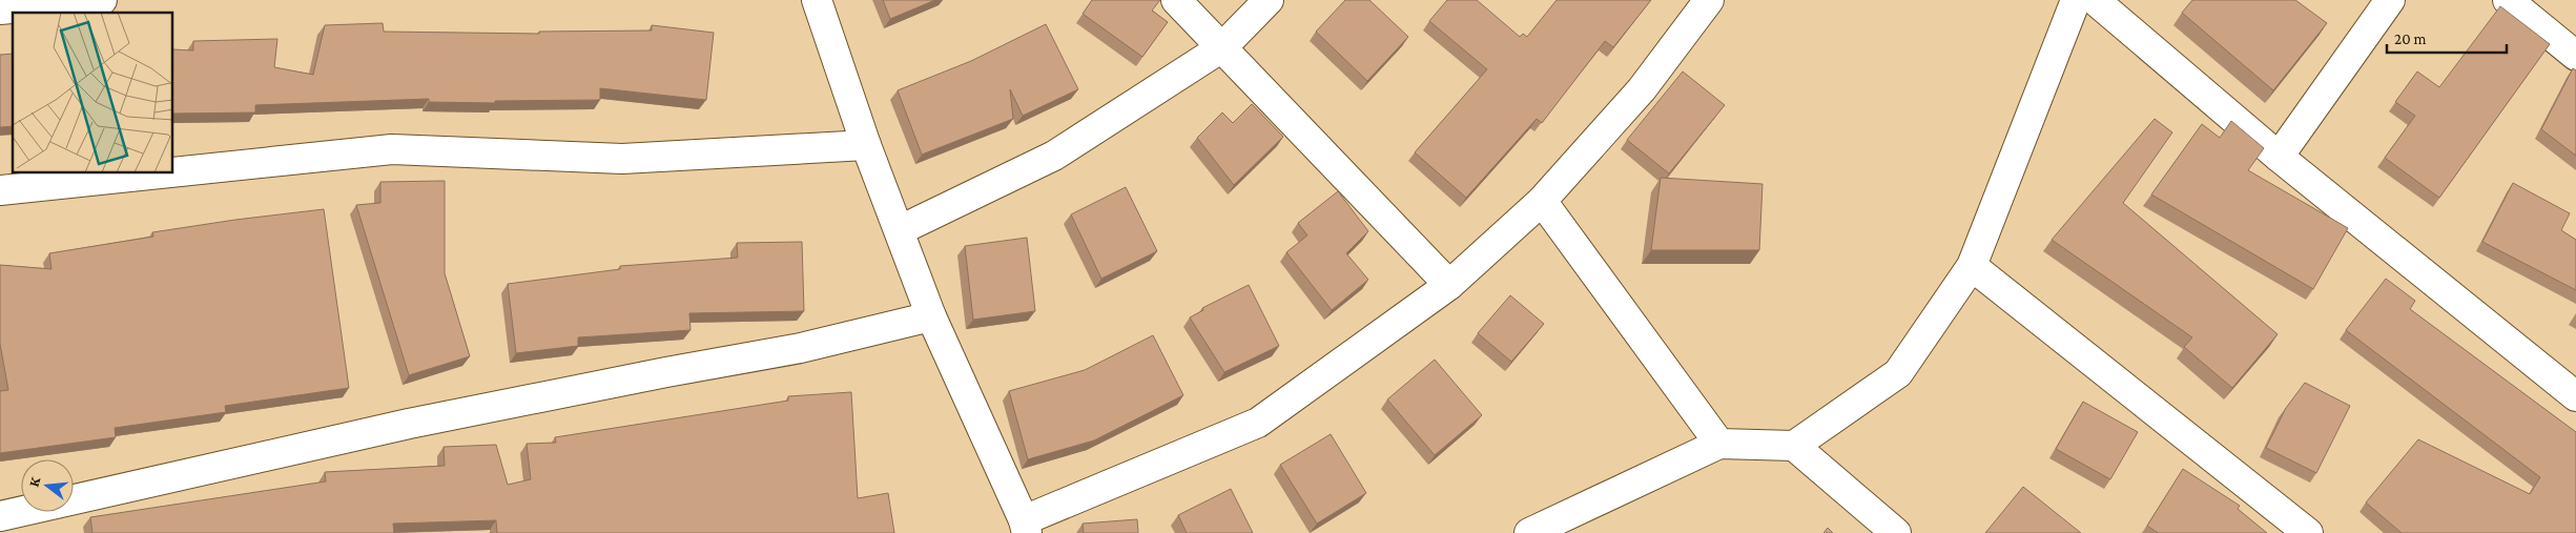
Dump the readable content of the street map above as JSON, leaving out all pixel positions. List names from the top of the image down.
{
  "scale_bar": "20 m",
  "north": "left"
}
